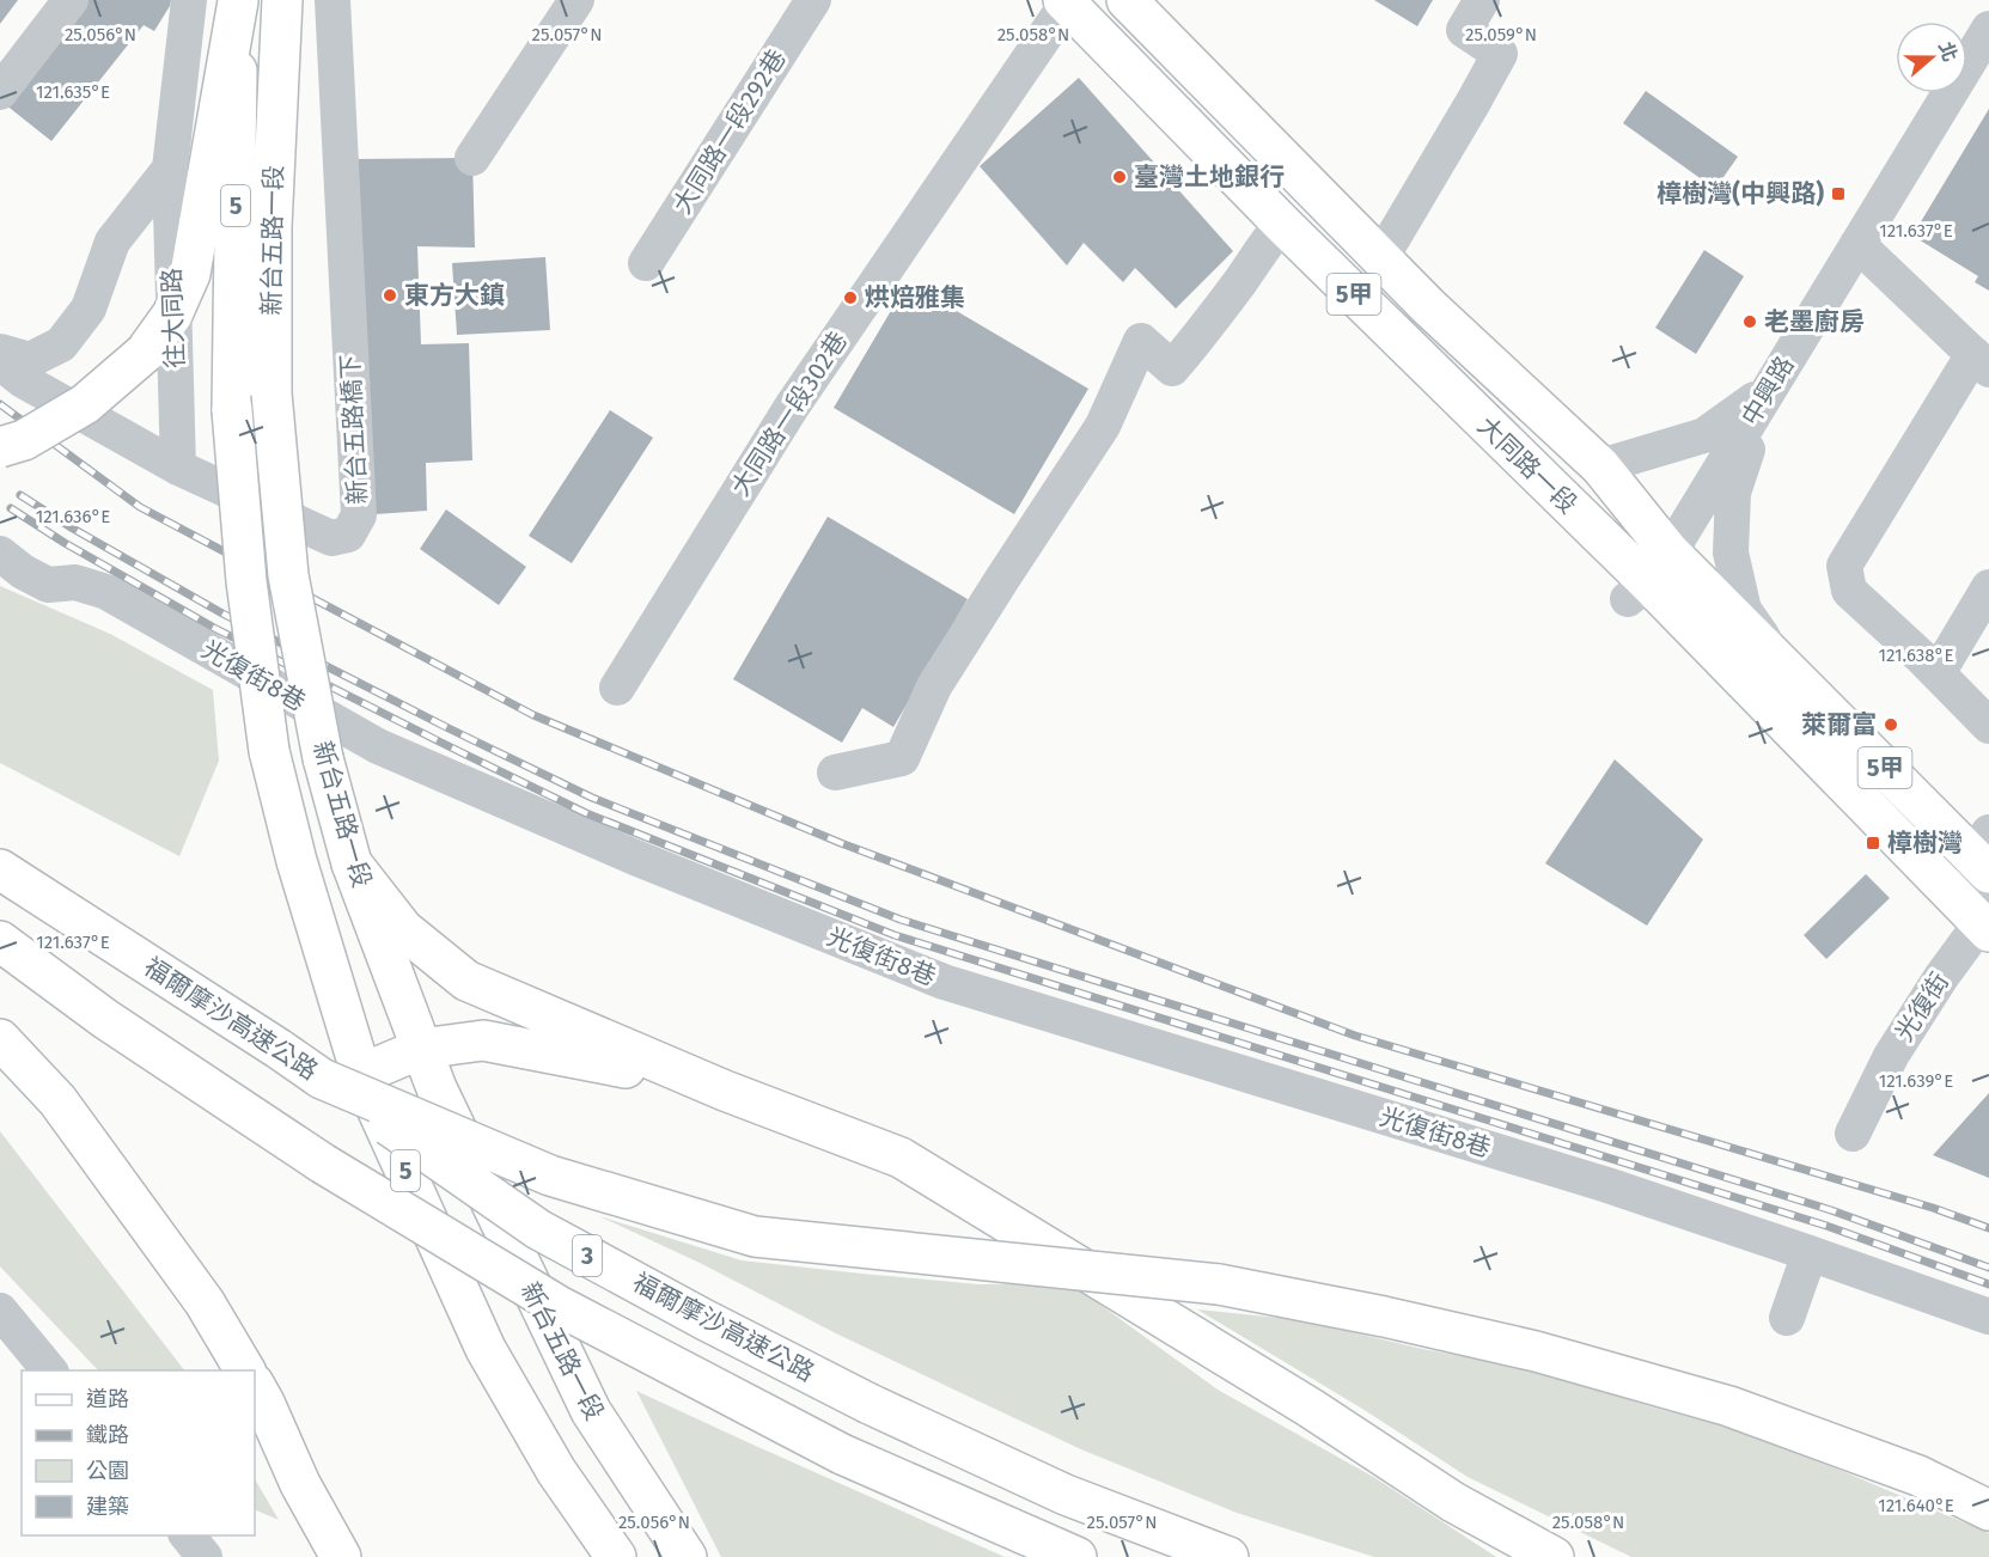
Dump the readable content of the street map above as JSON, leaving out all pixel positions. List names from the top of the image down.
{
  "streets": {
    "main road": [
      "5",
      "新台五路一段",
      "5甲",
      "大同路一段",
      "福爾摩沙高速公路",
      "3"
    ],
    "street": [
      "大同路一段292巷",
      "往大同路",
      "中興路",
      "大同路一段302巷",
      "新台五路橋下",
      "光復街8巷",
      "光復街"
    ]
  },
  "crossings": [
    ["往大同路", "新台五路橋下"],
    ["中興路", "大同路一段"],
    ["大同路一段302巷", "大同路一段"],
    ["大同路一段", "光復街"]
  ],
  "places": {
    "other": [
      "臺灣土地銀行",
      "東方大鎮",
      "烘焙雅集",
      "老墨廚房",
      "萊爾富"
    ],
    "transit": ["樟樹灣(中興路)", "樟樹灣"]
  },
  "legend": [
    "道路",
    "鐵路",
    "公園",
    "建築"
  ],
  "north": "right",
  "coordinates": [
    "25.059°N",
    "25.056°N",
    "25.057°N",
    "25.058°N",
    "121.635°E",
    "121.637°E",
    "121.636°E",
    "121.638°E",
    "121.639°E",
    "121.640°E"
  ]
}
